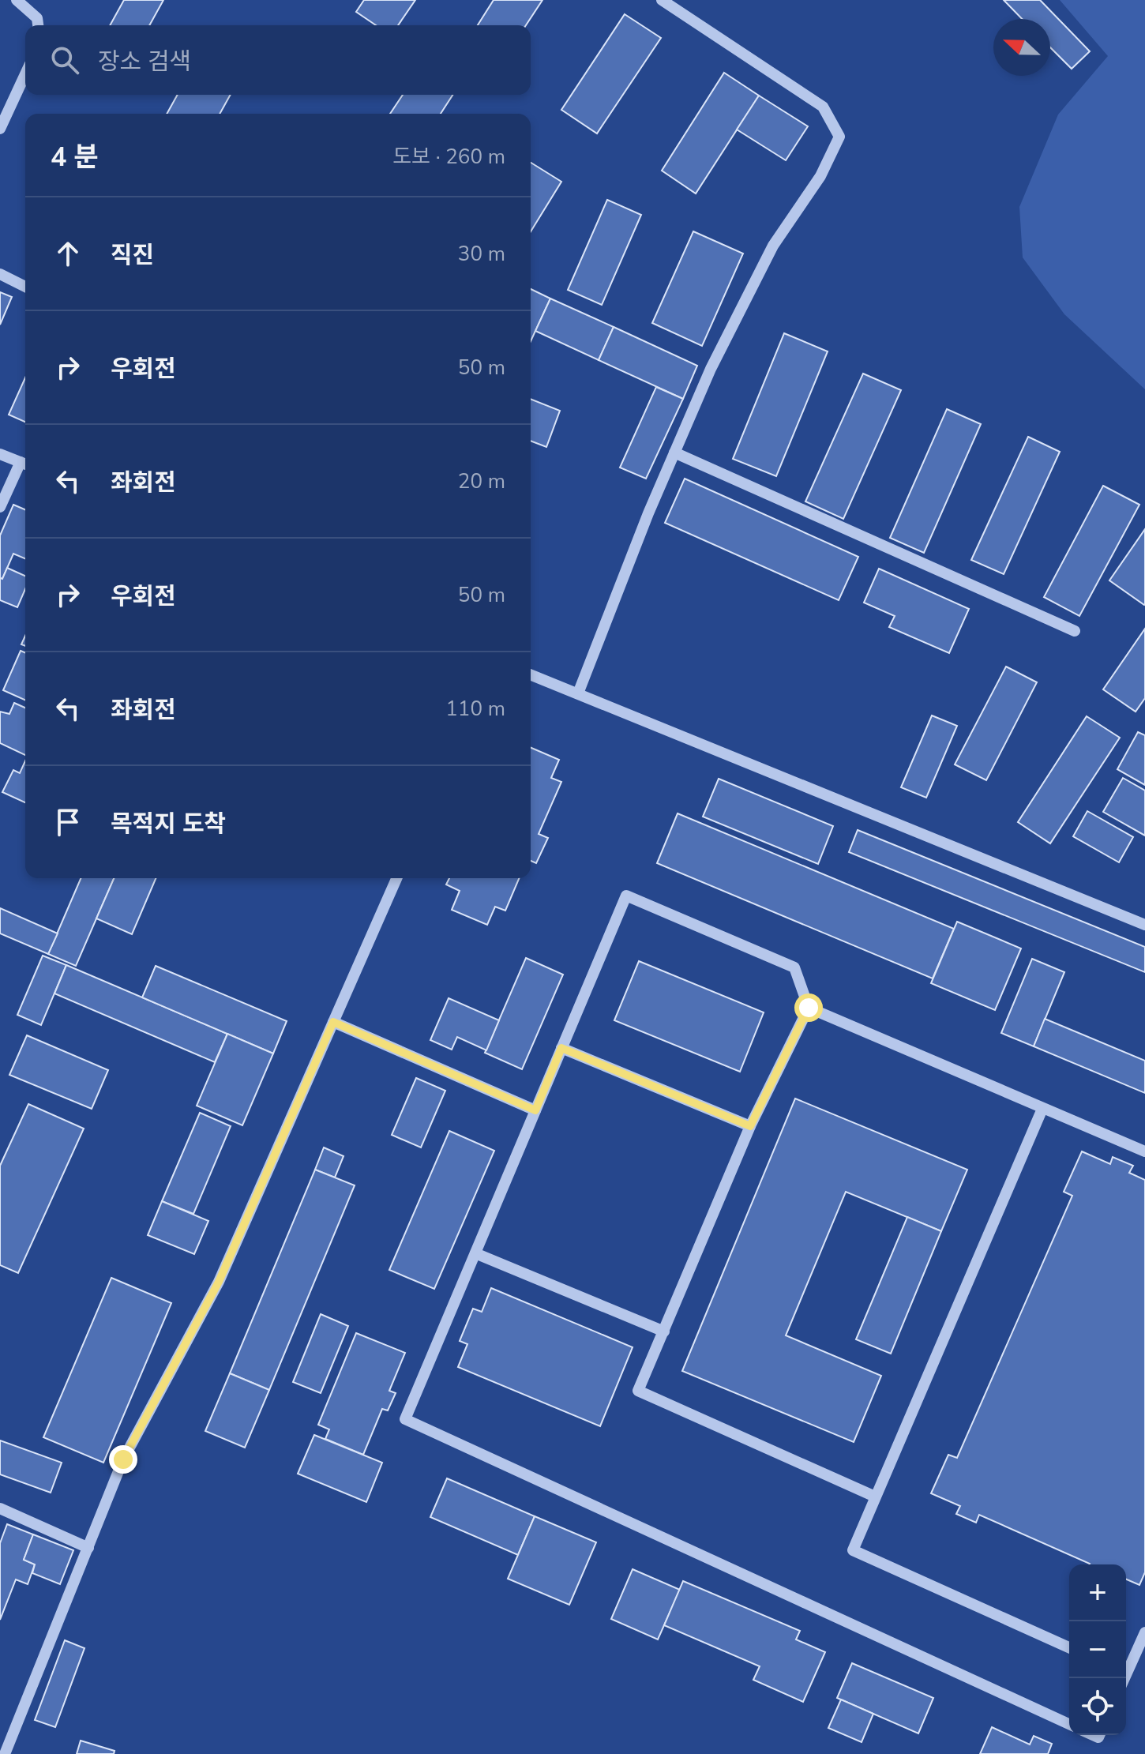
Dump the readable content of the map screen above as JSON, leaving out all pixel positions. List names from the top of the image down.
{
  "north": "left",
  "page": {
    "search": "장소 검색",
    "heading": ["4 분", "도보 · 260 m"],
    "list": [
      ["직진", "30 m"],
      ["우회전", "50 m"],
      ["좌회전", "20 m"],
      ["우회전", "50 m"],
      ["좌회전", "110 m"],
      "목적지 도착"
    ],
    "map_buttons": ["+", "−"]
  }
}
